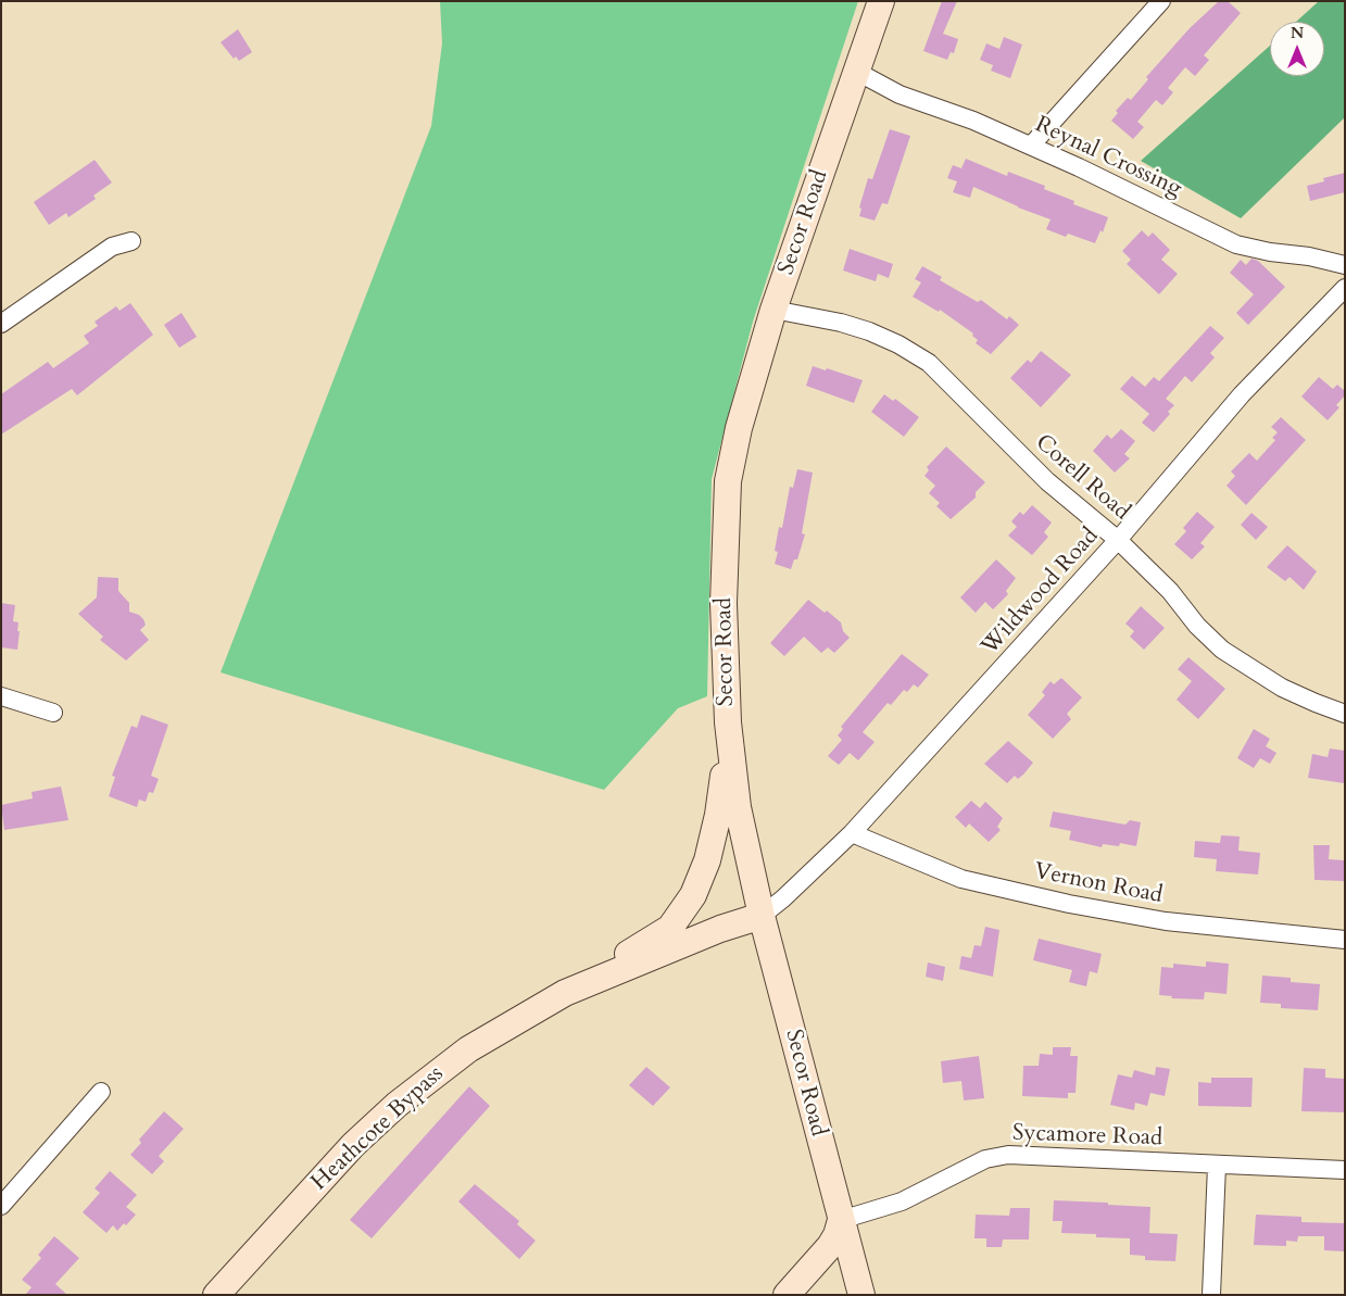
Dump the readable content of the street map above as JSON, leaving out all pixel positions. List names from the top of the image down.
{
  "streets": {
    "main road": ["Secor Road", "Heathcote Bypass"],
    "street": [
      "Reynal Crossing",
      "Corell Road",
      "Wildwood Road",
      "Vernon Road",
      "Sycamore Road"
    ]
  },
  "crossings": [
    ["Reynal Crossing", "Secor Road"],
    ["Secor Road", "Corell Road"],
    ["Secor Road", "Wildwood Road"],
    ["Secor Road", "Sycamore Road"],
    ["Corell Road", "Wildwood Road"],
    ["Wildwood Road", "Vernon Road"]
  ],
  "north": "top"
}
